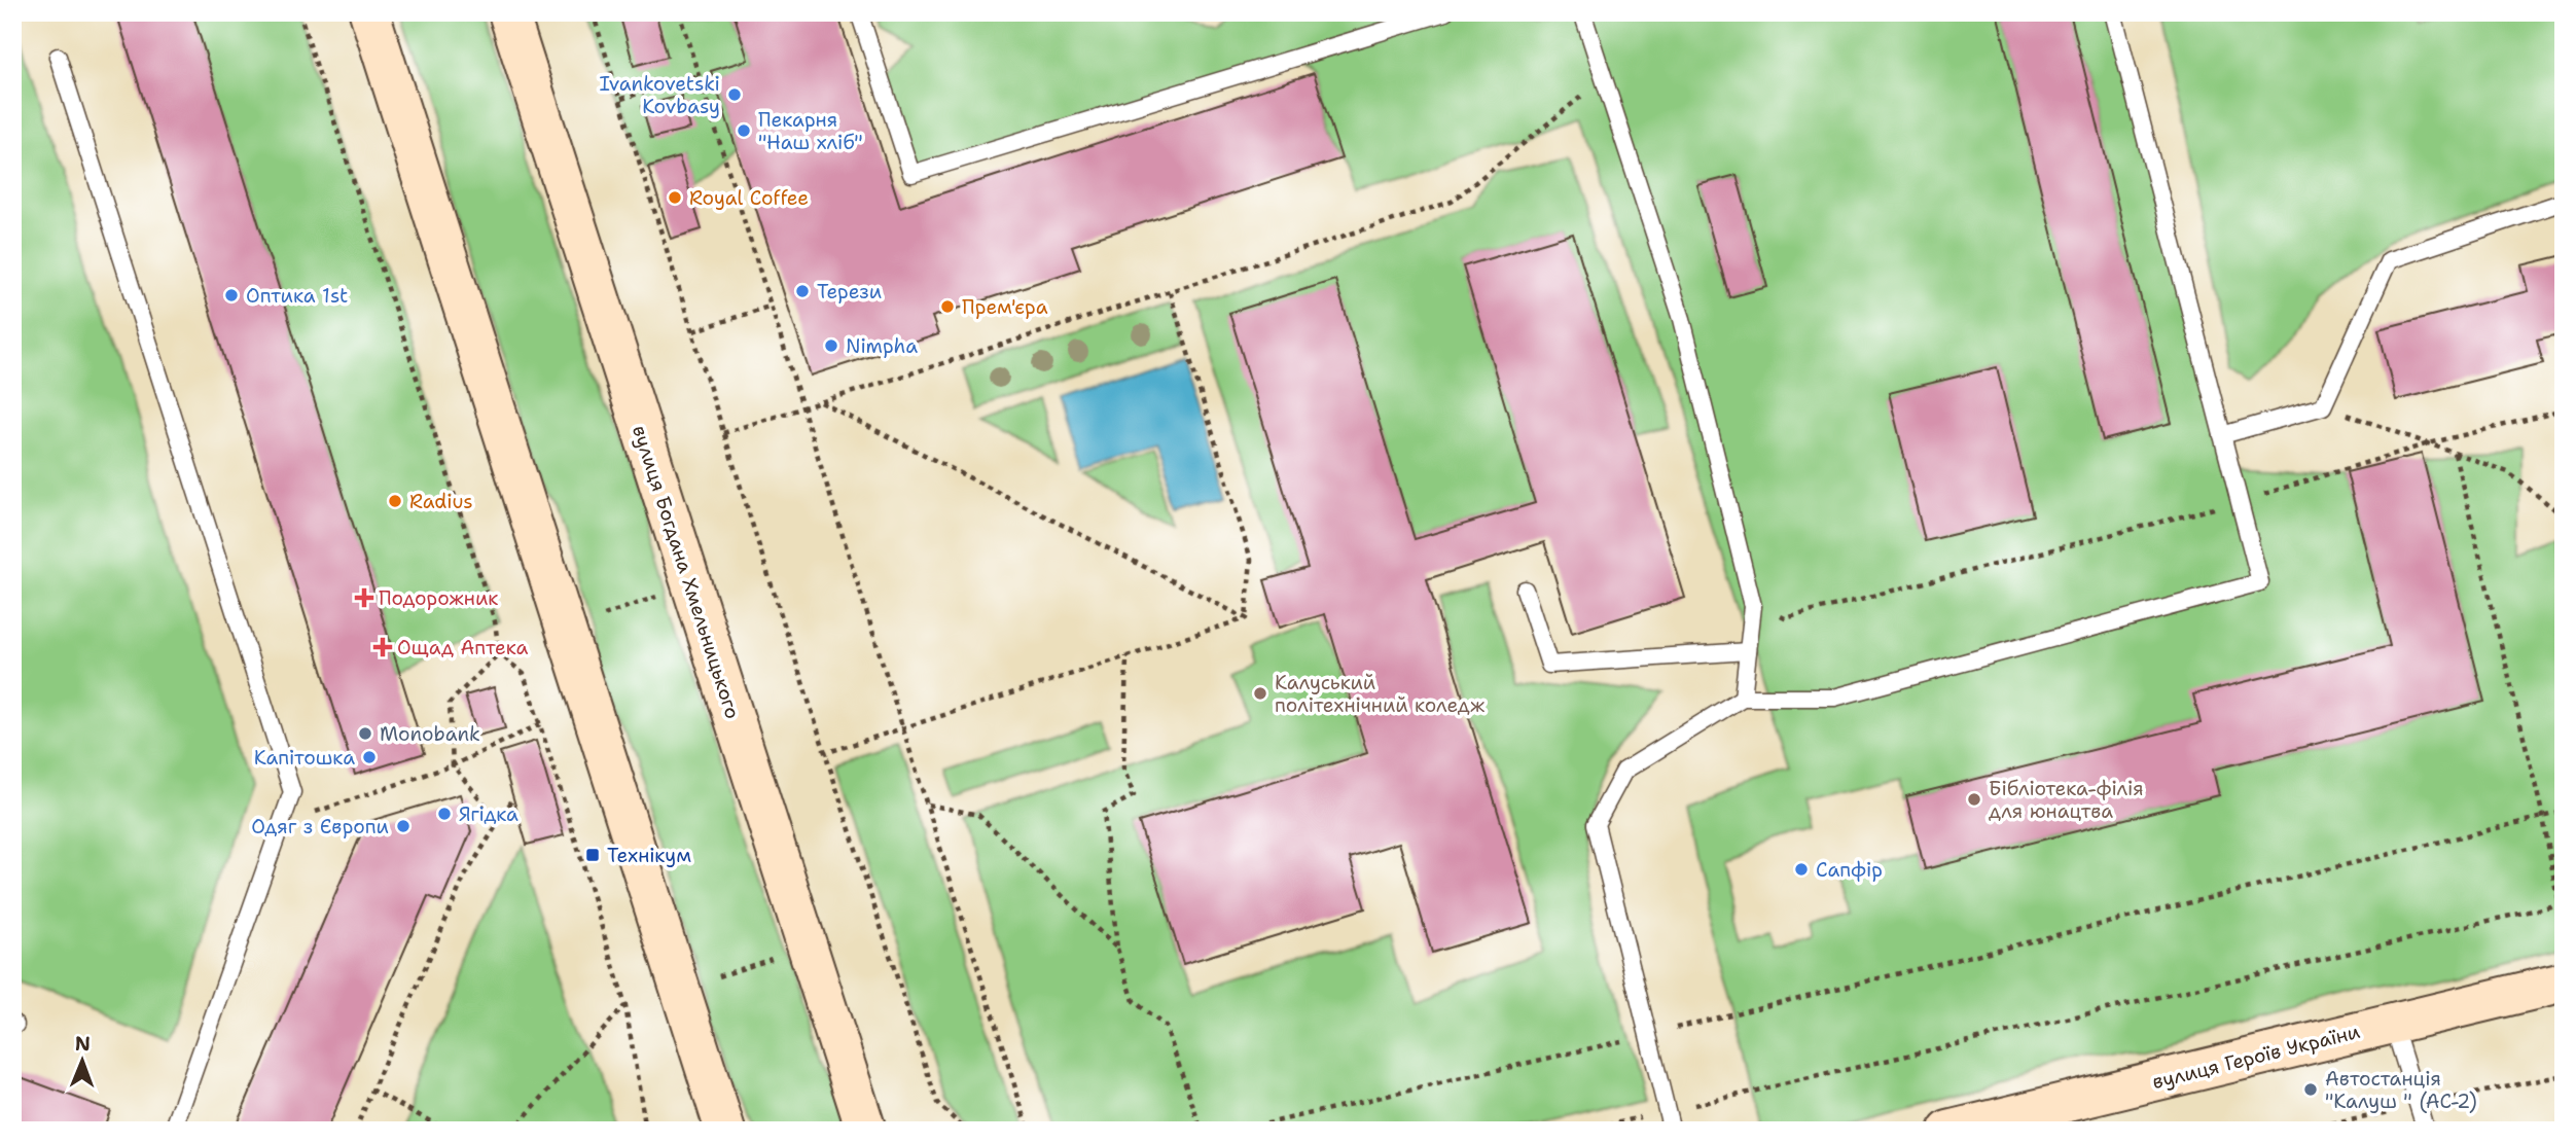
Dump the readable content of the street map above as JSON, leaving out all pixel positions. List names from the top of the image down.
{
  "streets": {
    "street": ["вулиця Богдана Хмельницького", "вулиця Героїв України"]
  },
  "places": {
    "other": [
      "Ivankovetski Kovbasy",
      "Пекарня \"Наш хліб\"",
      "Royal Coffee",
      "Терези",
      "Оптика 1st",
      "Прем'єра",
      "Nimpha",
      "Radius",
      "Калуський політехнічний коледж",
      "Monobank",
      "Капітошка",
      "Бібліотека-філія для юнацтва",
      "Ягідка",
      "Одяг з Європи",
      "Сапфір",
      "Автостанція \"Калуш \" (АС-2)"
    ],
    "health": ["Подорожник", "Ощад Аптека"],
    "transit": ["Технікум"]
  },
  "north": "top"
}
